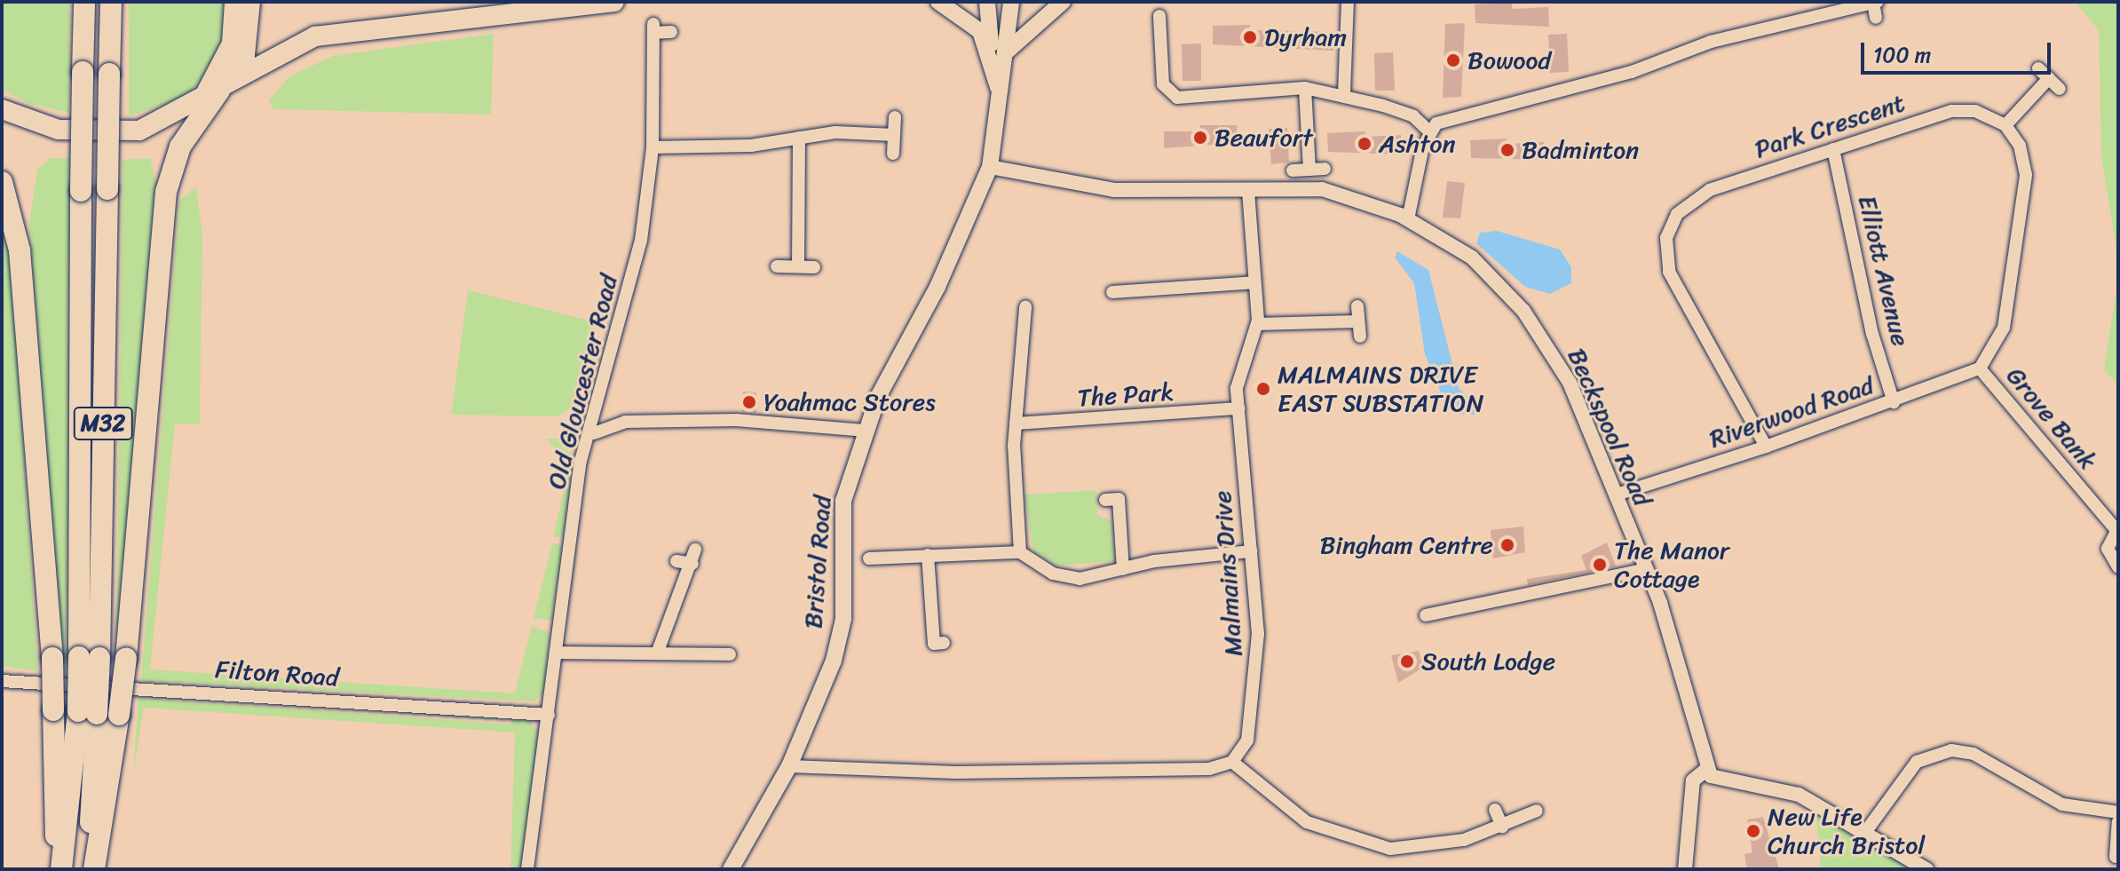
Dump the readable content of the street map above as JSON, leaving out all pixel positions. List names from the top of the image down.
{
  "streets": {
    "highway": ["M32"],
    "main road": ["Bristol Road"],
    "street": [
      "Park Crescent",
      "Elliott Avenue",
      "Old Gloucester Road",
      "The Park",
      "Riverwood Road",
      "Grove Bank",
      "Beckspool Road",
      "Malmains Drive",
      "Filton Road"
    ]
  },
  "crossings": [
    ["Park Crescent", "Elliott Avenue"],
    ["Park Crescent", "Riverwood Road"],
    ["Elliott Avenue", "Riverwood Road"],
    ["Old Gloucester Road", "Filton Road"],
    ["The Park", "Malmains Drive"],
    ["Riverwood Road", "Grove Bank"],
    ["Riverwood Road", "Beckspool Road"],
    ["Beckspool Road", "Bristol Road"],
    ["Beckspool Road", "Malmains Drive"]
  ],
  "places": [
    "Dyrham",
    "Bowood",
    "Beaufort",
    "Ashton",
    "Badminton",
    "MALMAINS DRIVE EAST SUBSTATION",
    "Yoahmac Stores",
    "Bingham Centre",
    "The Manor Cottage",
    "South Lodge",
    "New Life Church Bristol"
  ],
  "scale_bar": "100 m"
}
